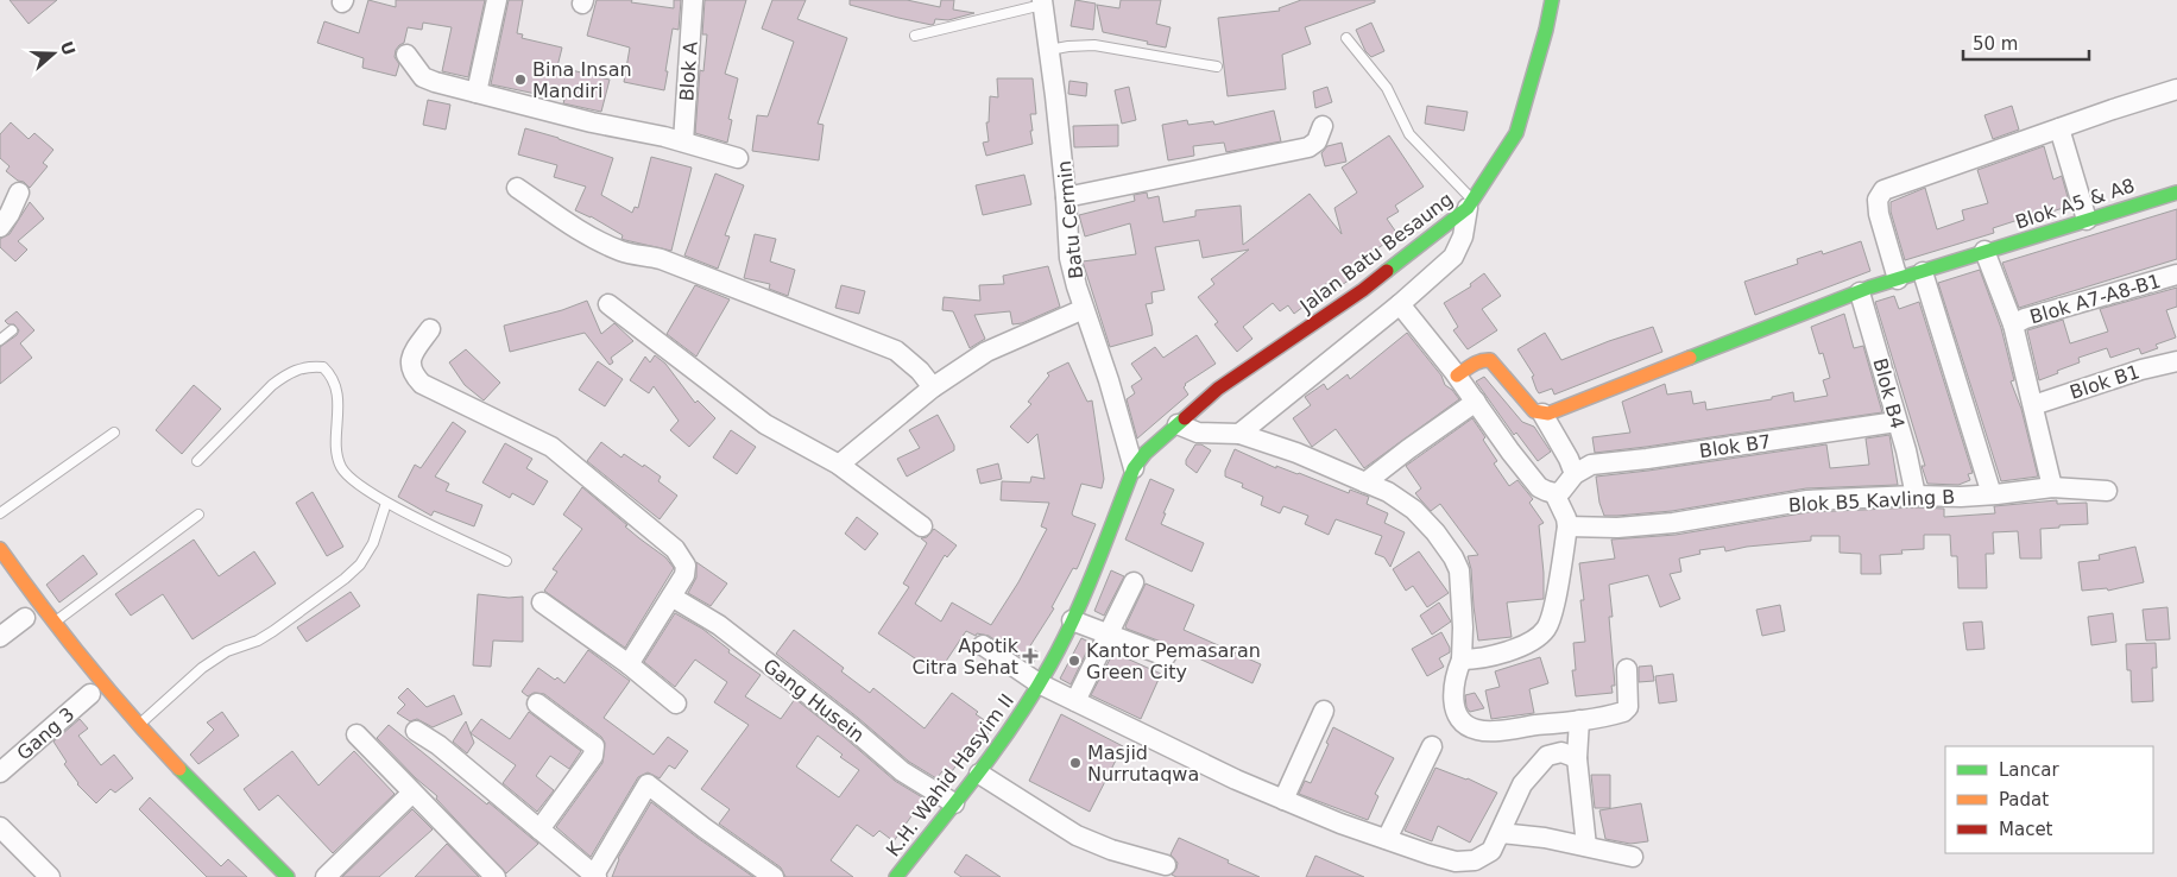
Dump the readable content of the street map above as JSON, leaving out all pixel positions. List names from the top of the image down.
{
  "streets": {
    "street": [
      "Blok A",
      "Blok A5 & A8",
      "Batu Cermin",
      "Jalan Batu Besaung",
      "Blok A7-A8-B1",
      "Blok B1",
      "Blok B4",
      "Blok B7",
      "Blok B5 Kavling B",
      "Gang Husein",
      "Gang 3",
      "K.H. Wahid Hasyim II"
    ]
  },
  "crossings": [
    ["Blok A5 & A8", "Blok B4"],
    ["Batu Cermin", "Jalan Batu Besaung"],
    ["Batu Cermin", "K.H. Wahid Hasyim II"],
    ["Jalan Batu Besaung", "K.H. Wahid Hasyim II"],
    ["Blok B4", "Blok B7"],
    ["Blok B4", "Blok B5 Kavling B"],
    ["Gang Husein", "K.H. Wahid Hasyim II"]
  ],
  "places": {
    "other": ["Bina Insan Mandiri", "Kantor Pemasaran Green City", "Masjid Nurrutaqwa"],
    "health": ["Apotik Citra Sehat"]
  },
  "legend": ["Lancar", "Padat", "Macet"],
  "scale_bar": "50 m",
  "north": "right"
}
